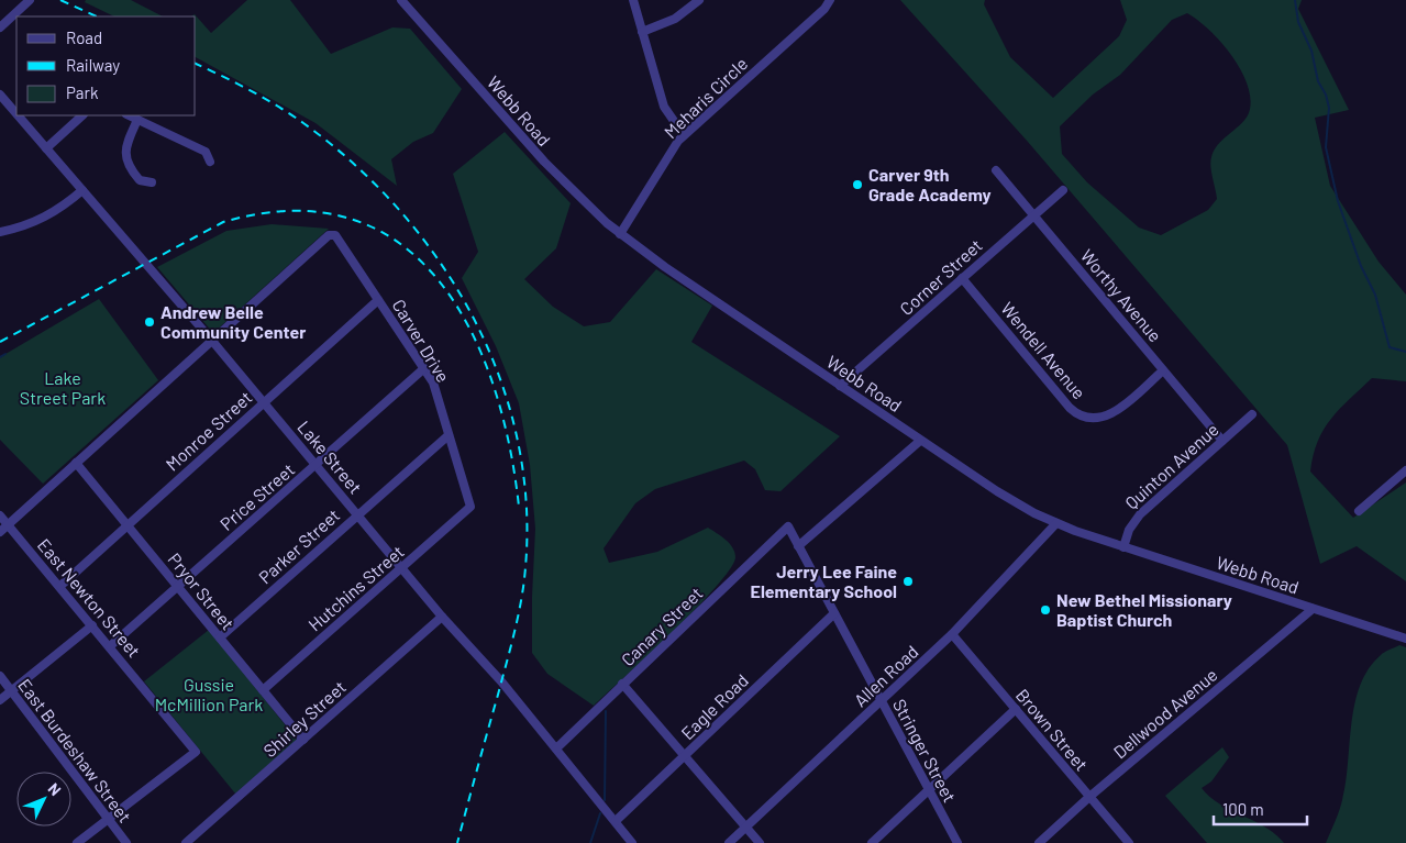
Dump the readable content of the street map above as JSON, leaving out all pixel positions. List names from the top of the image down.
{
  "streets": {
    "street": [
      "Meharis Circle",
      "Webb Road",
      "Corner Street",
      "Worthy Avenue",
      "Carver Drive",
      "Wendell Avenue",
      "Monroe Street",
      "Lake Street",
      "Quinton Avenue",
      "Price Street",
      "Parker Street",
      "Hutchins Street",
      "Pryor Street",
      "East Newton Street",
      "Canary Street",
      "Allen Road",
      "Eagle Road",
      "Dellwood Avenue",
      "Shirley Street",
      "Brown Street",
      "East Burdeshaw Street",
      "Stringer Street"
    ]
  },
  "crossings": [
    ["Meharis Circle", "Webb Road"],
    ["Webb Road", "Corner Street"],
    ["Webb Road", "Quinton Avenue"],
    ["Webb Road", "Allen Road"],
    ["Webb Road", "Dellwood Avenue"],
    ["Corner Street", "Worthy Avenue"],
    ["Corner Street", "Wendell Avenue"],
    ["Worthy Avenue", "Wendell Avenue"],
    ["Worthy Avenue", "Quinton Avenue"],
    ["Carver Drive", "Monroe Street"],
    ["Carver Drive", "Lake Street"],
    ["Carver Drive", "Price Street"],
    ["Carver Drive", "Parker Street"],
    ["Carver Drive", "Hutchins Street"],
    ["Monroe Street", "Lake Street"],
    ["Monroe Street", "Pryor Street"],
    ["Monroe Street", "East Newton Street"],
    ["Lake Street", "Price Street"],
    ["Lake Street", "Parker Street"],
    ["Lake Street", "Hutchins Street"],
    ["Lake Street", "Canary Street"],
    ["Lake Street", "Eagle Road"],
    ["Lake Street", "Shirley Street"],
    ["Price Street", "Pryor Street"],
    ["Price Street", "East Newton Street"],
    ["Parker Street", "Pryor Street"],
    ["Hutchins Street", "Pryor Street"],
    ["Pryor Street", "Shirley Street"],
    ["East Newton Street", "East Burdeshaw Street"],
    ["Canary Street", "Stringer Street"],
    ["Allen Road", "Brown Street"],
    ["Allen Road", "Stringer Street"],
    ["Eagle Road", "Stringer Street"],
    ["Dellwood Avenue", "Brown Street"]
  ],
  "parks": ["Lake Street Park", "Gussie McMillion Park"],
  "places": [
    "Carver 9th Grade Academy",
    "Andrew Belle Community Center",
    "Jerry Lee Faine Elementary School",
    "New Bethel Missionary Baptist Church"
  ],
  "legend": ["Road", "Railway", "Park"],
  "scale_bar": "100 m",
  "north": "top right"
}
